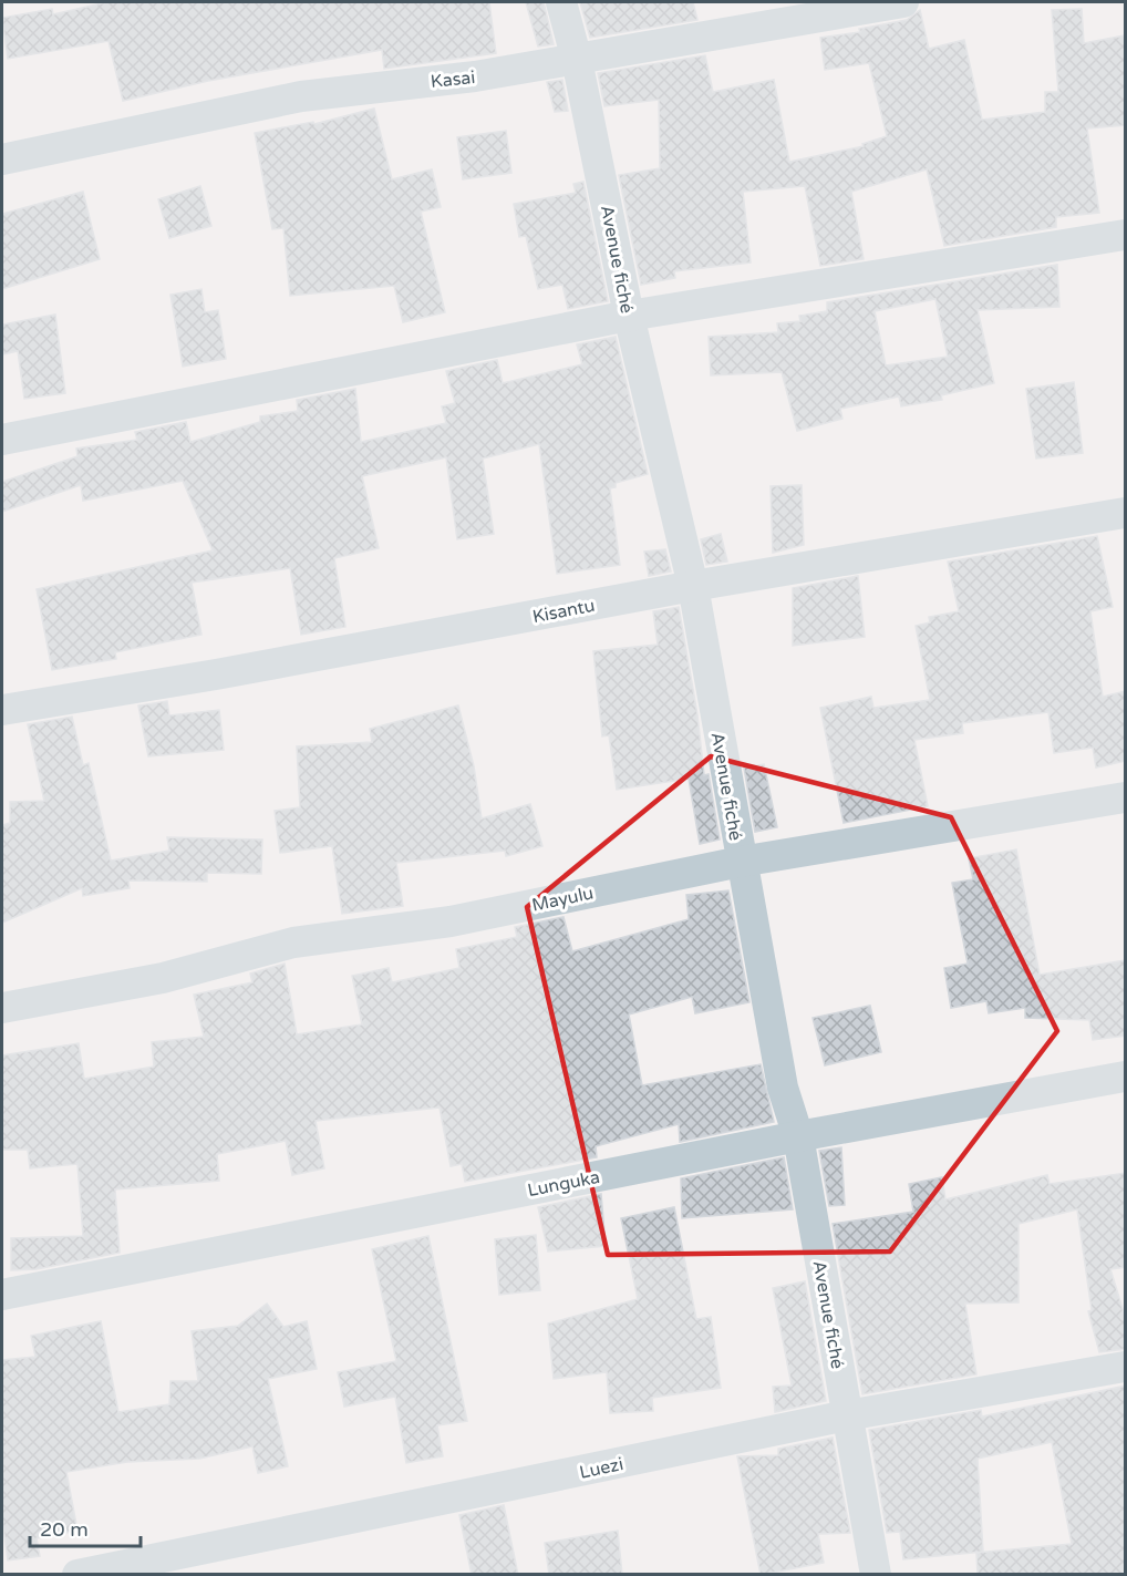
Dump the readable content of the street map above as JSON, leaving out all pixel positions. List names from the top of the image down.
{
  "streets": {
    "street": [
      "Kasai",
      "Avenue fiché",
      "Kisantu",
      "Mayulu",
      "Lunguka",
      "Luezi"
    ]
  },
  "crossings": [
    ["Kasai", "Avenue fiché"],
    ["Avenue fiché", "Kisantu"],
    ["Avenue fiché", "Mayulu"],
    ["Avenue fiché", "Lunguka"],
    ["Avenue fiché", "Luezi"]
  ],
  "scale_bar": "20 m"
}
